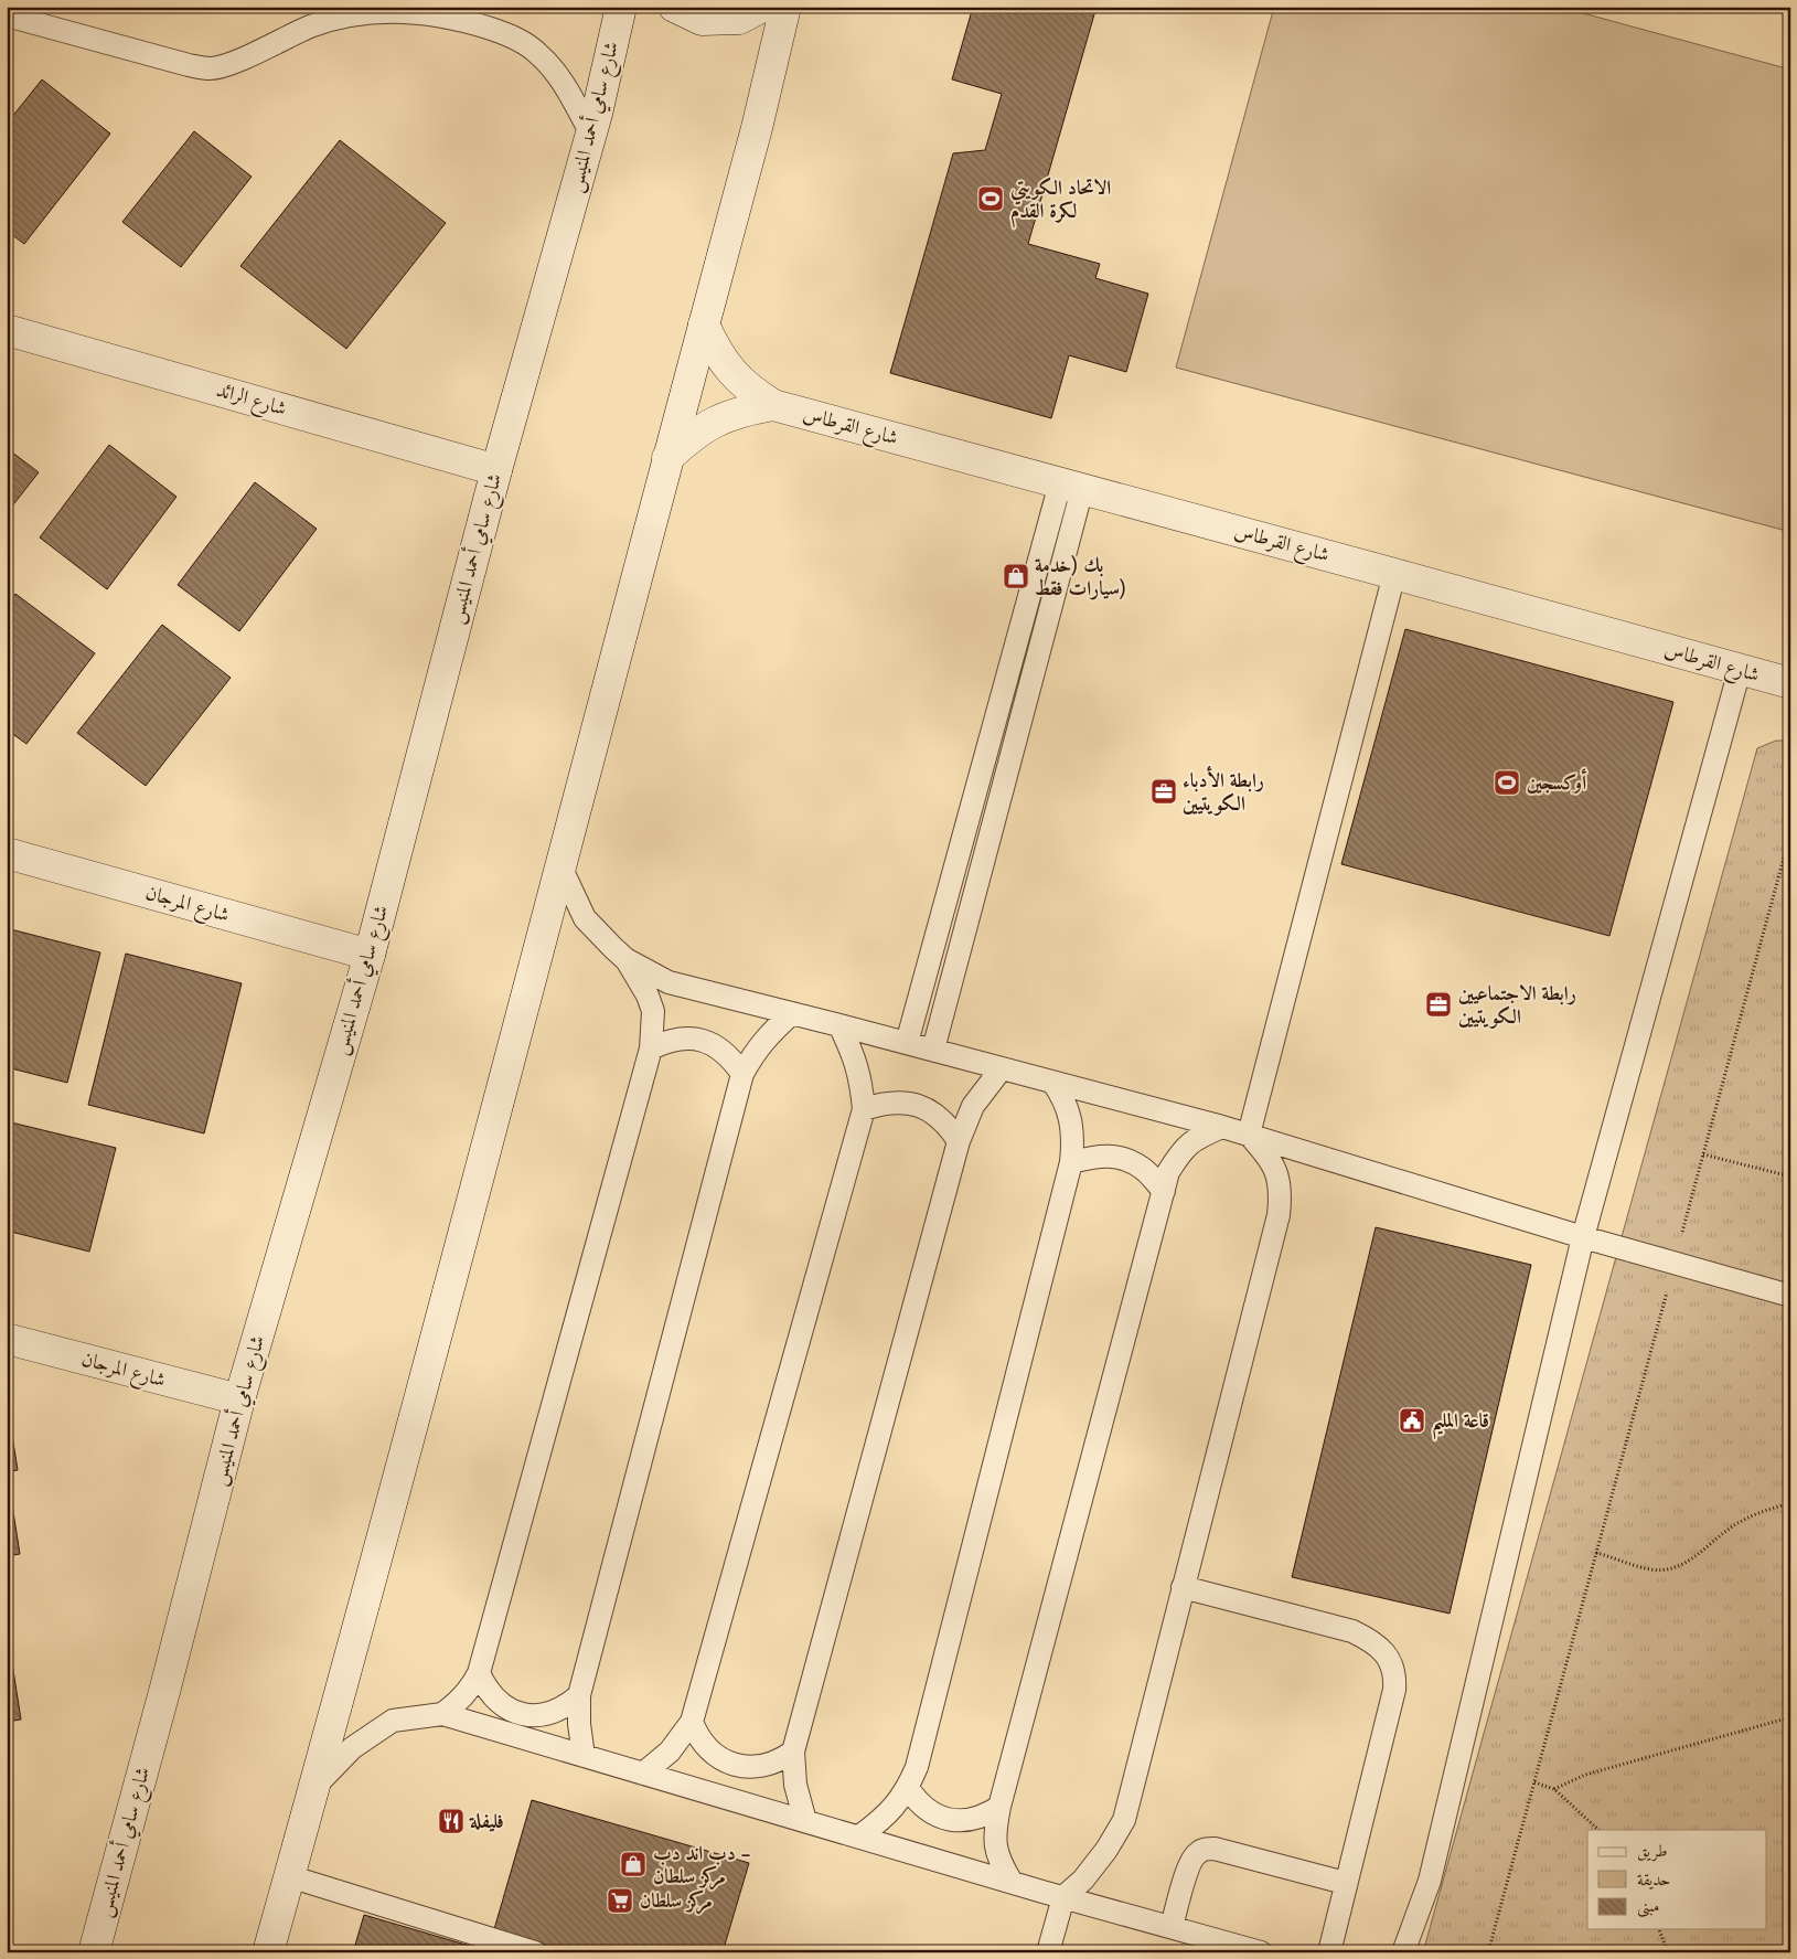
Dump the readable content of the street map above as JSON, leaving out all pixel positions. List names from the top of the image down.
{
  "streets": {
    "main road": [
      "شارع سامي أحمد المنيس",
      "شارع الرائد",
      "شارع القرطاس",
      "شارع المرجان"
    ]
  },
  "crossings": [
    ["شارع سامي أحمد المنيس", "شارع الرائد"],
    ["شارع سامي أحمد المنيس", "شارع المرجان"]
  ],
  "places": {
    "sports": ["الاتحاد الكويتي لكرة القدم", "أوكسجين"],
    "shop": ["بك (خدمة سيارات فقط)", "دب اند دب - مركز سلطان"],
    "office": ["رابطة الأدباء الكويتيين", "رابطة الاجتماعيين الكويتيين"],
    "public building": ["قاعة المليم"],
    "restaurant": ["فليفلة"],
    "supermarket": ["مركز سلطان"]
  },
  "legend": ["طريق", "حديقة", "مبنى"]
}
